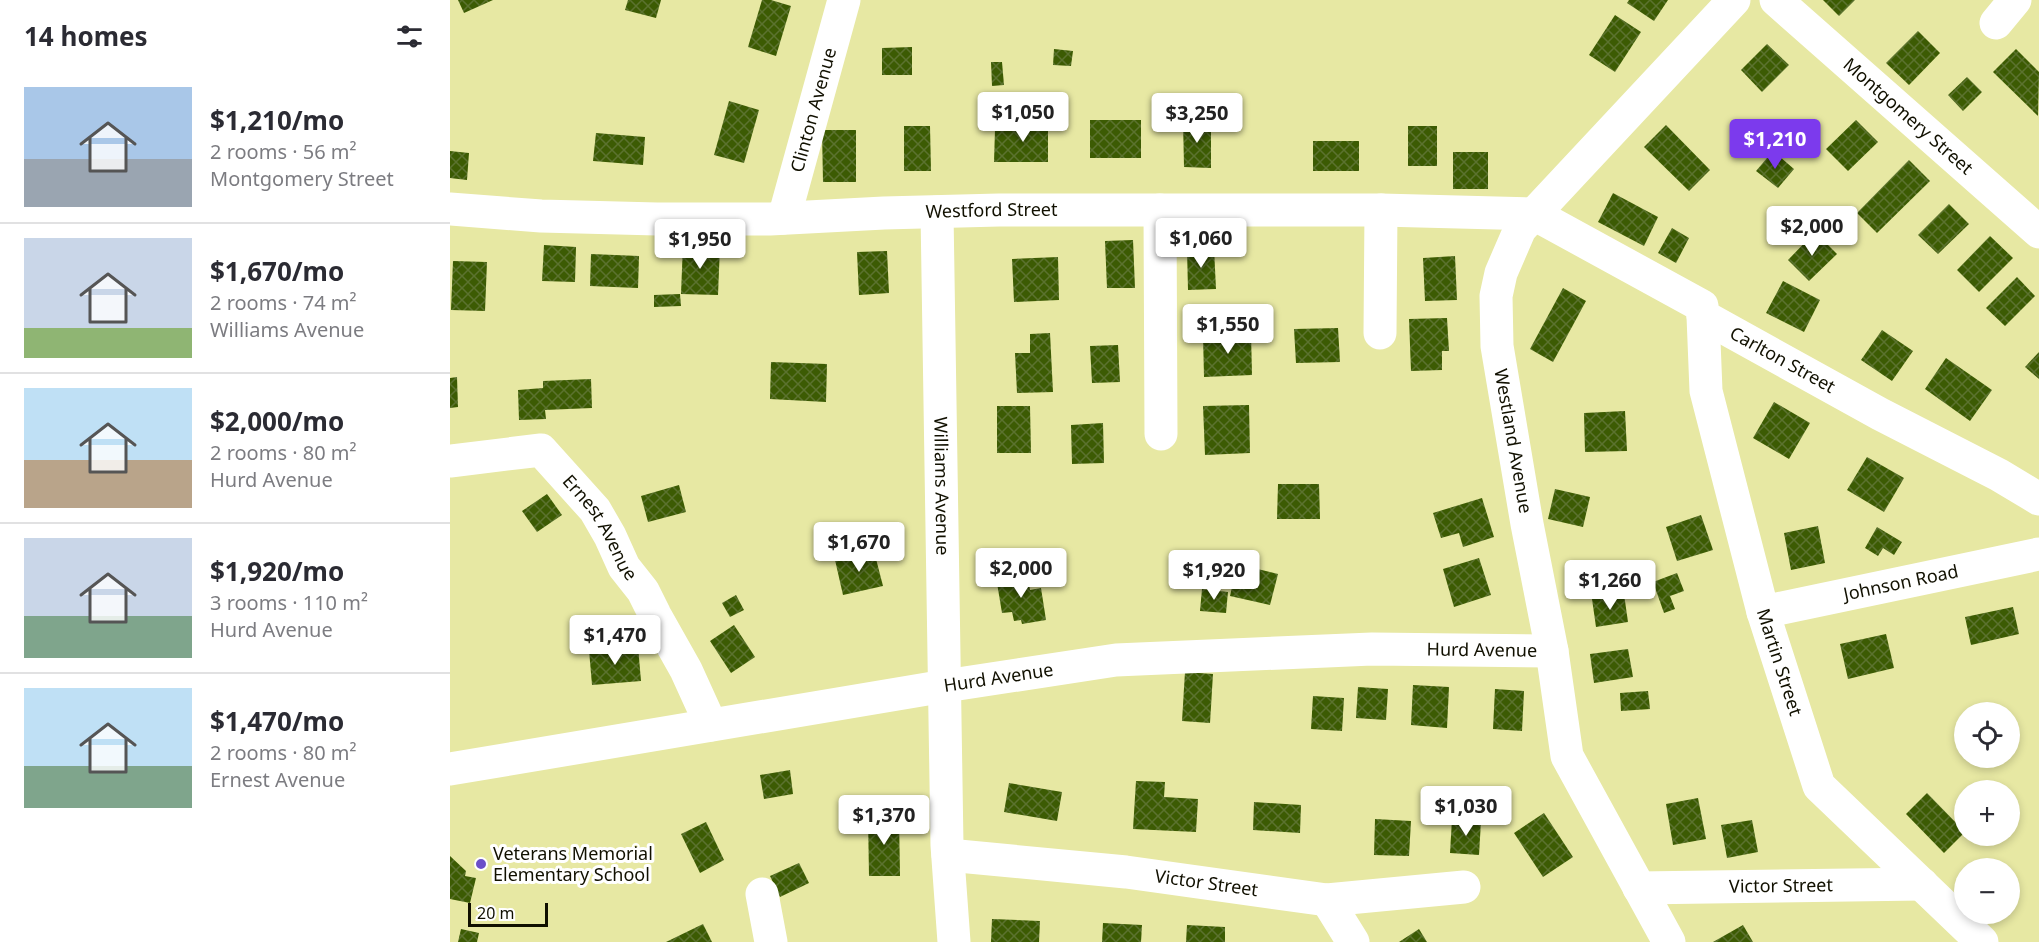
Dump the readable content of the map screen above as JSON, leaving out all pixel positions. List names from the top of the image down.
{
  "streets": {
    "street": [
      "Clinton Avenue",
      "Montgomery Street",
      "Westford Street",
      "Carlton Street",
      "Westland Avenue",
      "Williams Avenue",
      "Ernest Avenue",
      "Johnson Road",
      "Hurd Avenue",
      "Martin Street",
      "Victor Street"
    ]
  },
  "crossings": [
    ["Clinton Avenue", "Westford Street"],
    ["Westford Street", "Carlton Street"],
    ["Westford Street", "Westland Avenue"],
    ["Westford Street", "Williams Avenue"],
    ["Carlton Street", "Westland Avenue"],
    ["Carlton Street", "Martin Street"],
    ["Westland Avenue", "Hurd Avenue"],
    ["Westland Avenue", "Victor Street"],
    ["Williams Avenue", "Hurd Avenue"],
    ["Williams Avenue", "Victor Street"],
    ["Ernest Avenue", "Hurd Avenue"],
    ["Johnson Road", "Martin Street"],
    ["Martin Street", "Victor Street"]
  ],
  "places": ["Veterans Memorial Elementary School"],
  "scale_bar": "20 m",
  "page": {
    "heading": "14 homes",
    "list": [
      {
        "name": "$1,210/mo",
        "note": "2 rooms · 56 m² · Montgomery Street"
      },
      {
        "name": "$1,670/mo",
        "note": "2 rooms · 74 m² · Williams Avenue"
      },
      {
        "name": "$2,000/mo",
        "note": "2 rooms · 80 m² · Hurd Avenue"
      },
      {
        "name": "$1,920/mo",
        "note": "3 rooms · 110 m² · Hurd Avenue"
      },
      {
        "name": "$1,470/mo",
        "note": "2 rooms · 80 m² · Ernest Avenue"
      }
    ],
    "price": [
      "$1,050",
      "$3,250",
      "$1,210",
      "$2,000",
      "$1,060",
      "$1,950",
      "$1,550",
      "$1,670",
      "$2,000",
      "$1,920",
      "$1,260",
      "$1,470",
      "$1,030",
      "$1,370"
    ],
    "map_buttons": ["+", "−"],
    "scale": "20 m"
  }
}
